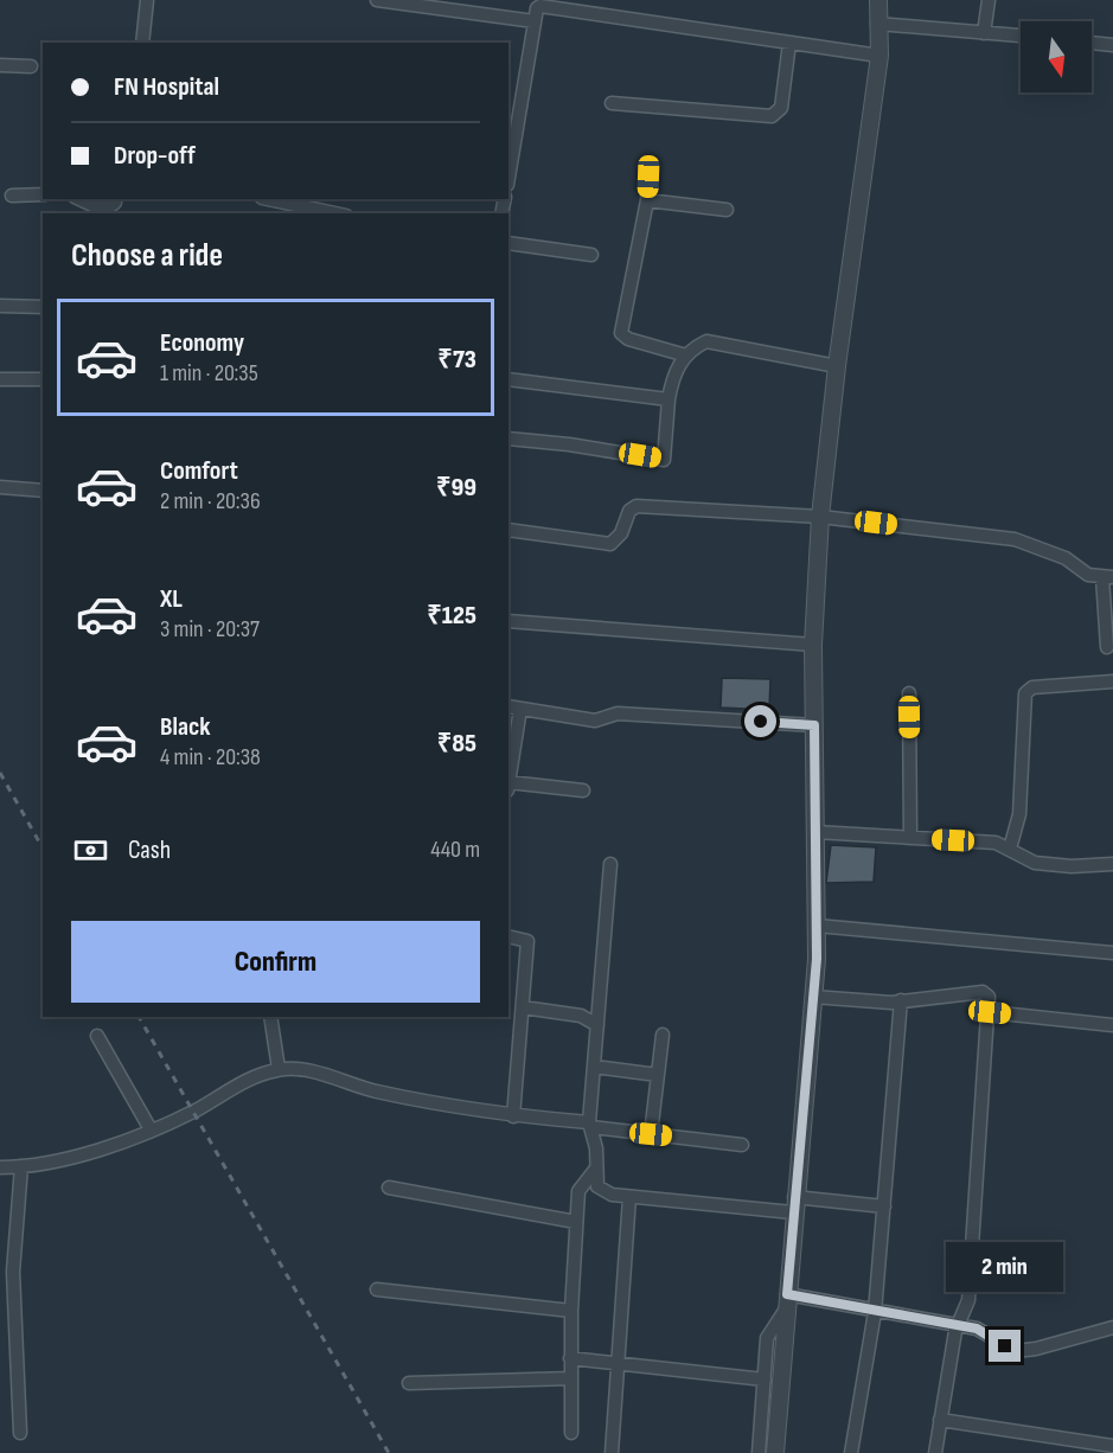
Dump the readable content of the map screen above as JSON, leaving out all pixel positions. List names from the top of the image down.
{
  "north": "bottom",
  "page": {
    "banner": ["FN Hospital", "Drop-off"],
    "heading": "Choose a ride",
    "list": [
      {
        "name": "Economy",
        "note": "1 min · 20:35",
        "value": "₹73"
      },
      {
        "name": "Comfort",
        "note": "2 min · 20:36",
        "value": "₹99"
      },
      {
        "name": "XL",
        "note": "3 min · 20:37",
        "value": "₹125"
      },
      {
        "name": "Black",
        "note": "4 min · 20:38",
        "value": "₹85"
      }
    ],
    "pay": ["Cash", "440 m"],
    "buttons": "Confirm",
    "bubble": "2 min"
  }
}
